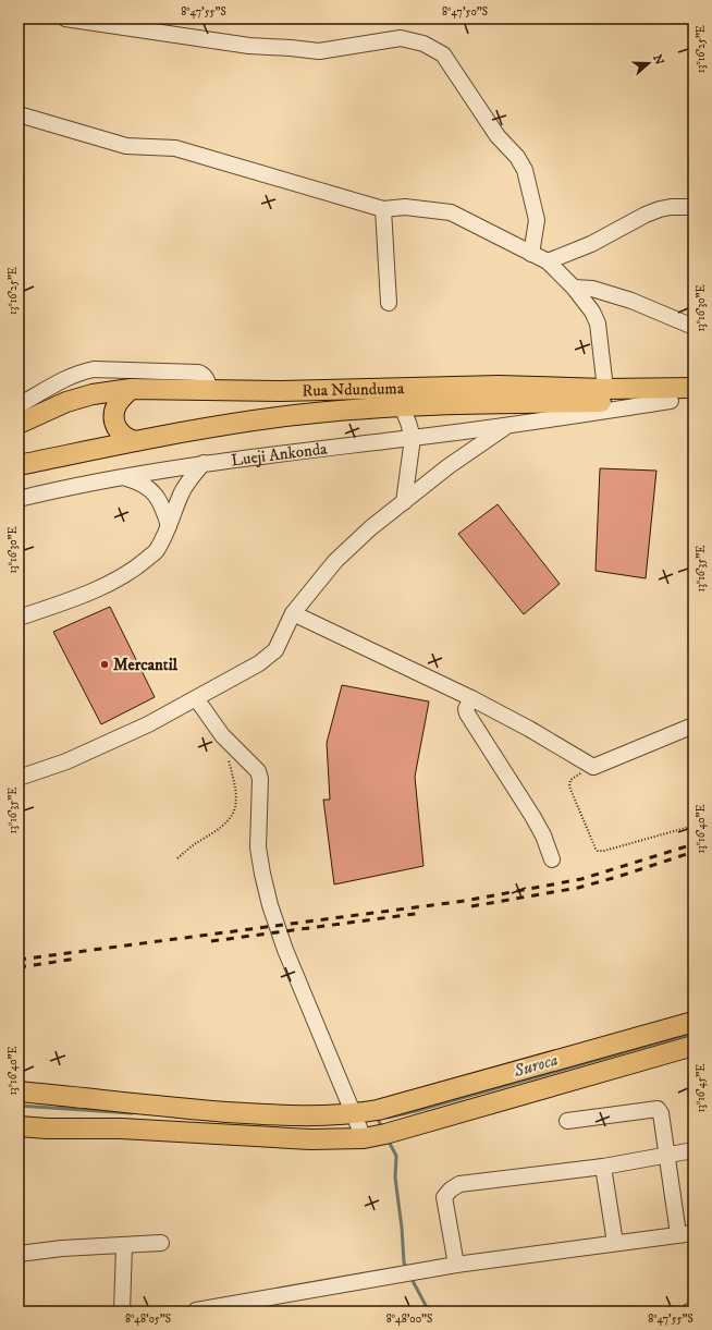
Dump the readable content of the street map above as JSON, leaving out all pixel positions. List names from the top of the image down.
{
  "streets": {
    "main road": ["Rua Ndunduma"],
    "street": ["Lueji Ankonda"]
  },
  "crossings": [
    ["Rua Ndunduma", "Lueji Ankonda"]
  ],
  "water": ["Suroca"],
  "places": ["Mercantil"],
  "north": "right",
  "coordinates": [
    "8°47'55\"S",
    "8°47'50\"S",
    "13°16'25\"E",
    "13°16'30\"E",
    "13°16'35\"E",
    "13°16'40\"E",
    "13°16'45\"E",
    "8°48'05\"S",
    "8°48'00\"S"
  ]
}
